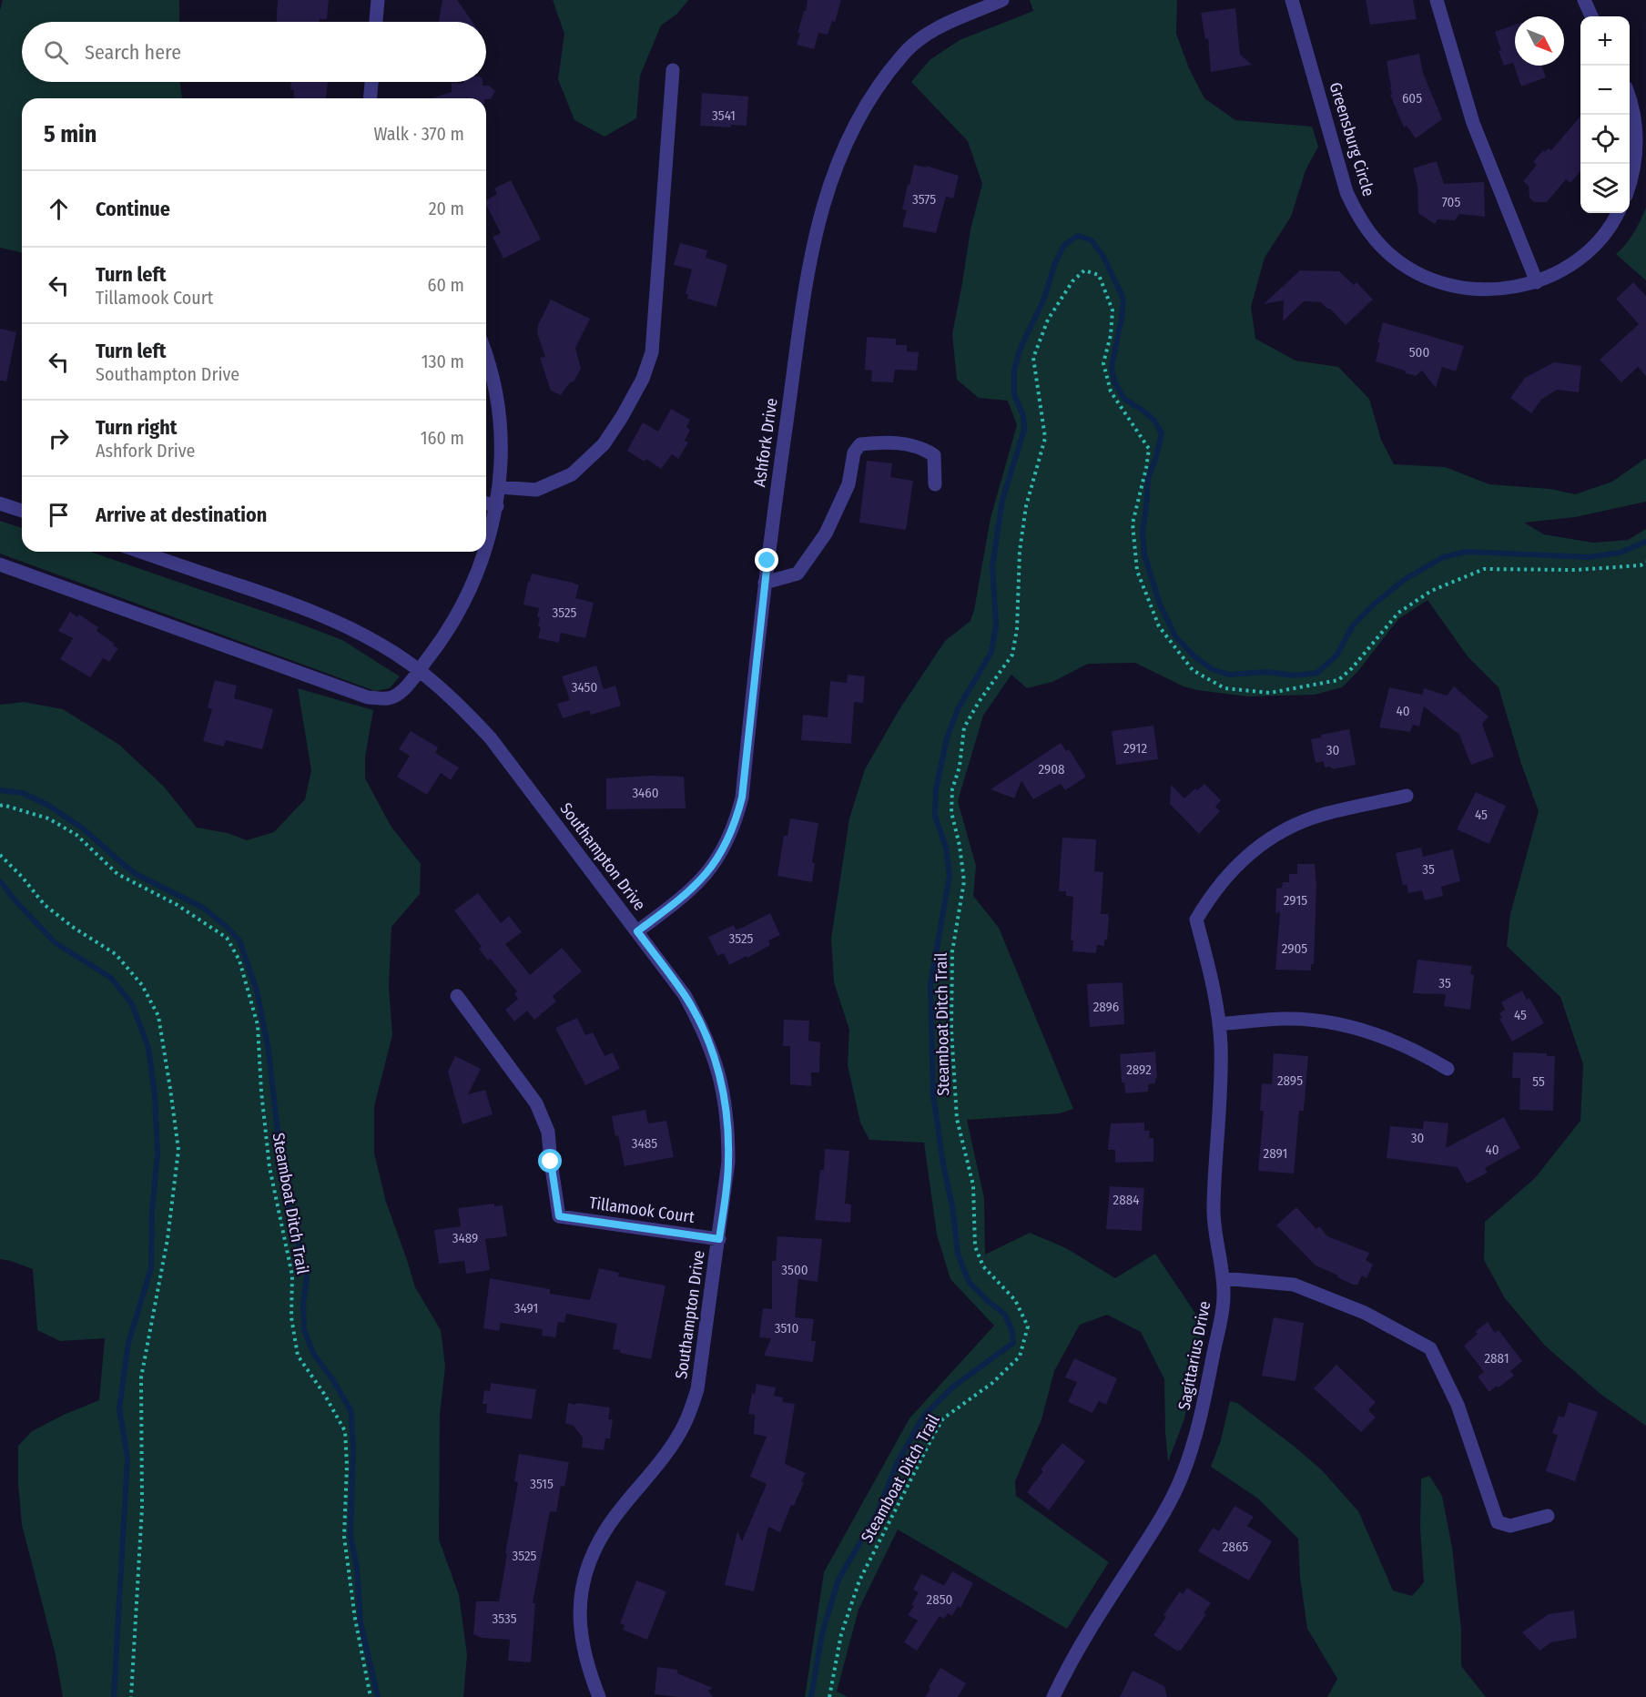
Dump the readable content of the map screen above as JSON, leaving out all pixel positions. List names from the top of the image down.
{
  "streets": {
    "street": [
      "Greensburg Circle",
      "Ashfork Drive",
      "Southampton Drive",
      "Tillamook Court",
      "Sagittarius Drive"
    ],
    "path": ["Steamboat Ditch Trail"]
  },
  "crossings": [
    ["Ashfork Drive", "Southampton Drive"],
    ["Southampton Drive", "Tillamook Court"]
  ],
  "house_numbers": [
    "605",
    "3541",
    "3575",
    "705",
    "500",
    "3525",
    "3450",
    "40",
    "2912",
    "30",
    "2908",
    "3460",
    "45",
    "35",
    "2915",
    "3525",
    "2905",
    "35",
    "2896",
    "45",
    "2892",
    "2895",
    "55",
    "30",
    "3485",
    "40",
    "2891",
    "2884",
    "3489",
    "3500",
    "3491",
    "3510",
    "2881",
    "3515",
    "2865",
    "3525",
    "2850",
    "3535"
  ],
  "north": "bottom right",
  "page": {
    "map_buttons": ["+", "−"],
    "search": "Search here",
    "heading": ["5 min", "Walk · 370 m"],
    "list": [
      ["Continue", "20 m"],
      ["Turn left", "Tillamook Court", "60 m"],
      ["Turn left", "Southampton Drive", "130 m"],
      ["Turn right", "Ashfork Drive", "160 m"],
      "Arrive at destination"
    ]
  }
}
